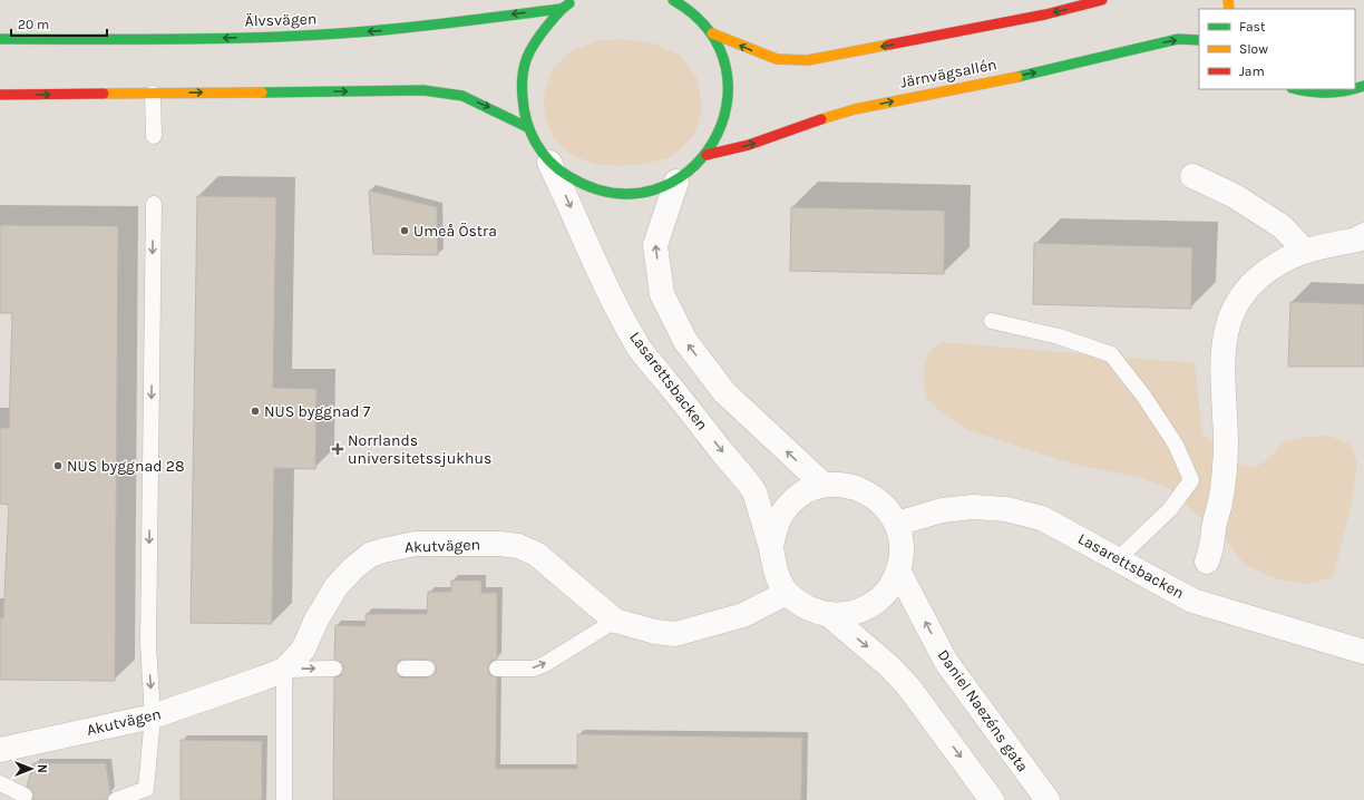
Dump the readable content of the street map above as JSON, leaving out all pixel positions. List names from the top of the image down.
{
  "streets": {
    "main road": ["Älvsvägen", "Järnvägsallén"],
    "street": ["Lasarettsbacken", "Akutvägen", "Daniel Naezéns gata"]
  },
  "crossings": [
    ["Lasarettsbacken", "Akutvägen"],
    ["Lasarettsbacken", "Daniel Naezéns gata"],
    ["Akutvägen", "Daniel Naezéns gata"]
  ],
  "places": {
    "other": ["Umeå Östra", "NUS byggnad 7", "NUS byggnad 28"],
    "health": ["Norrlands universitetssjukhus"]
  },
  "legend": ["Fast", "Slow", "Jam"],
  "scale_bar": "20 m",
  "north": "right"
}
